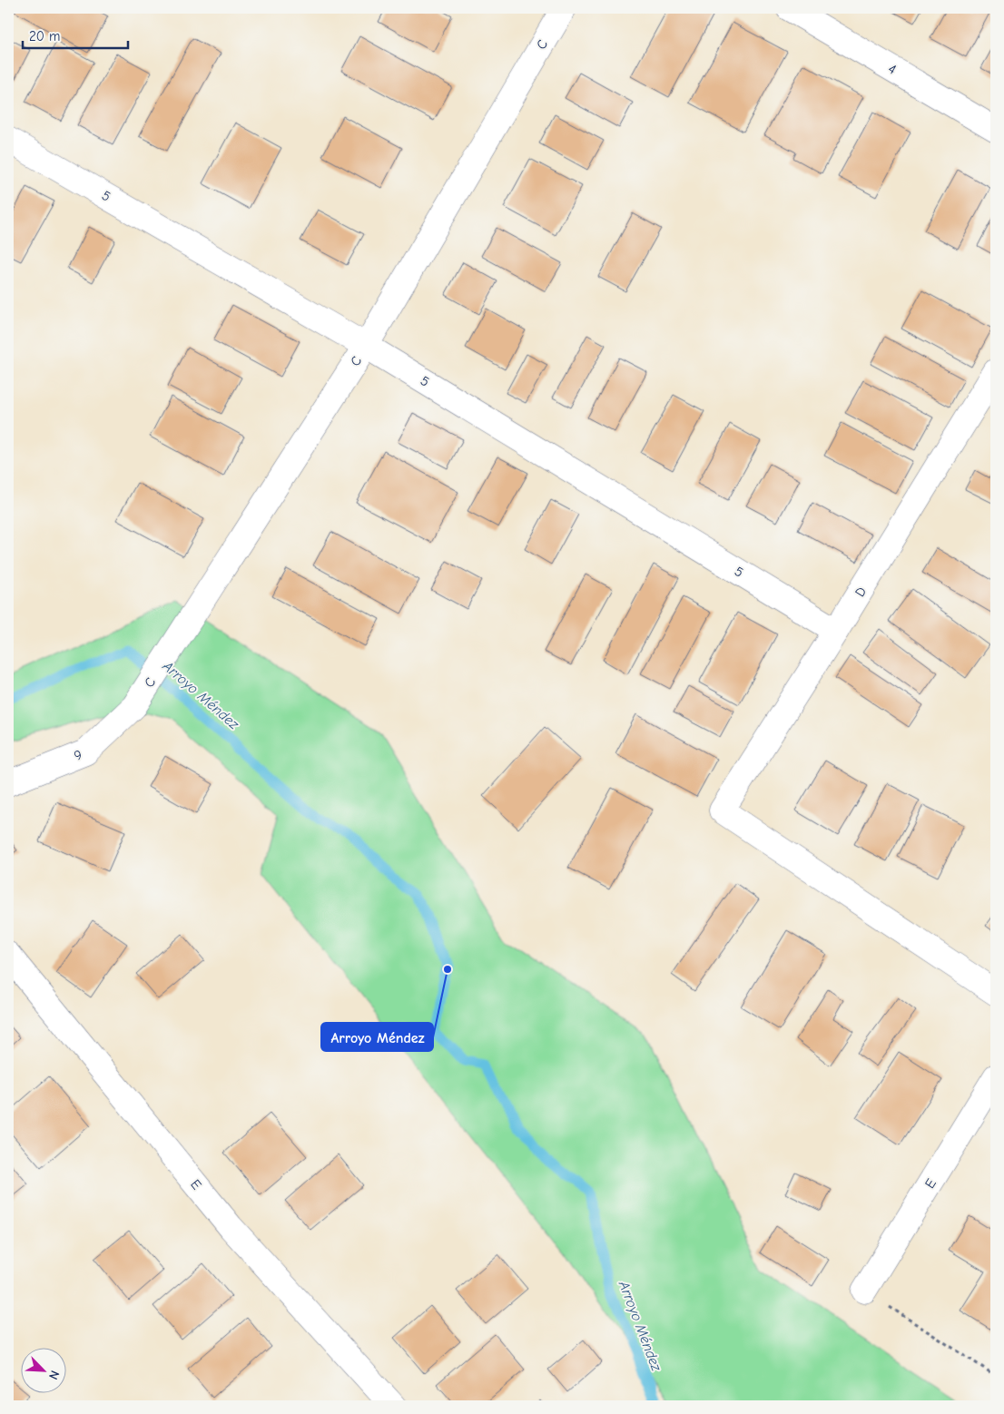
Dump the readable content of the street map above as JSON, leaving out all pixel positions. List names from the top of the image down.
{
  "streets": {
    "street": [
      "C",
      "4",
      "5",
      "D",
      "9",
      "E"
    ]
  },
  "crossings": [
    ["C", "5"],
    ["C", "9"],
    ["5", "D"]
  ],
  "water": ["Arroyo Méndez"],
  "places": ["Arroyo Méndez"],
  "scale_bar": "20 m",
  "north": "bottom right"
}
